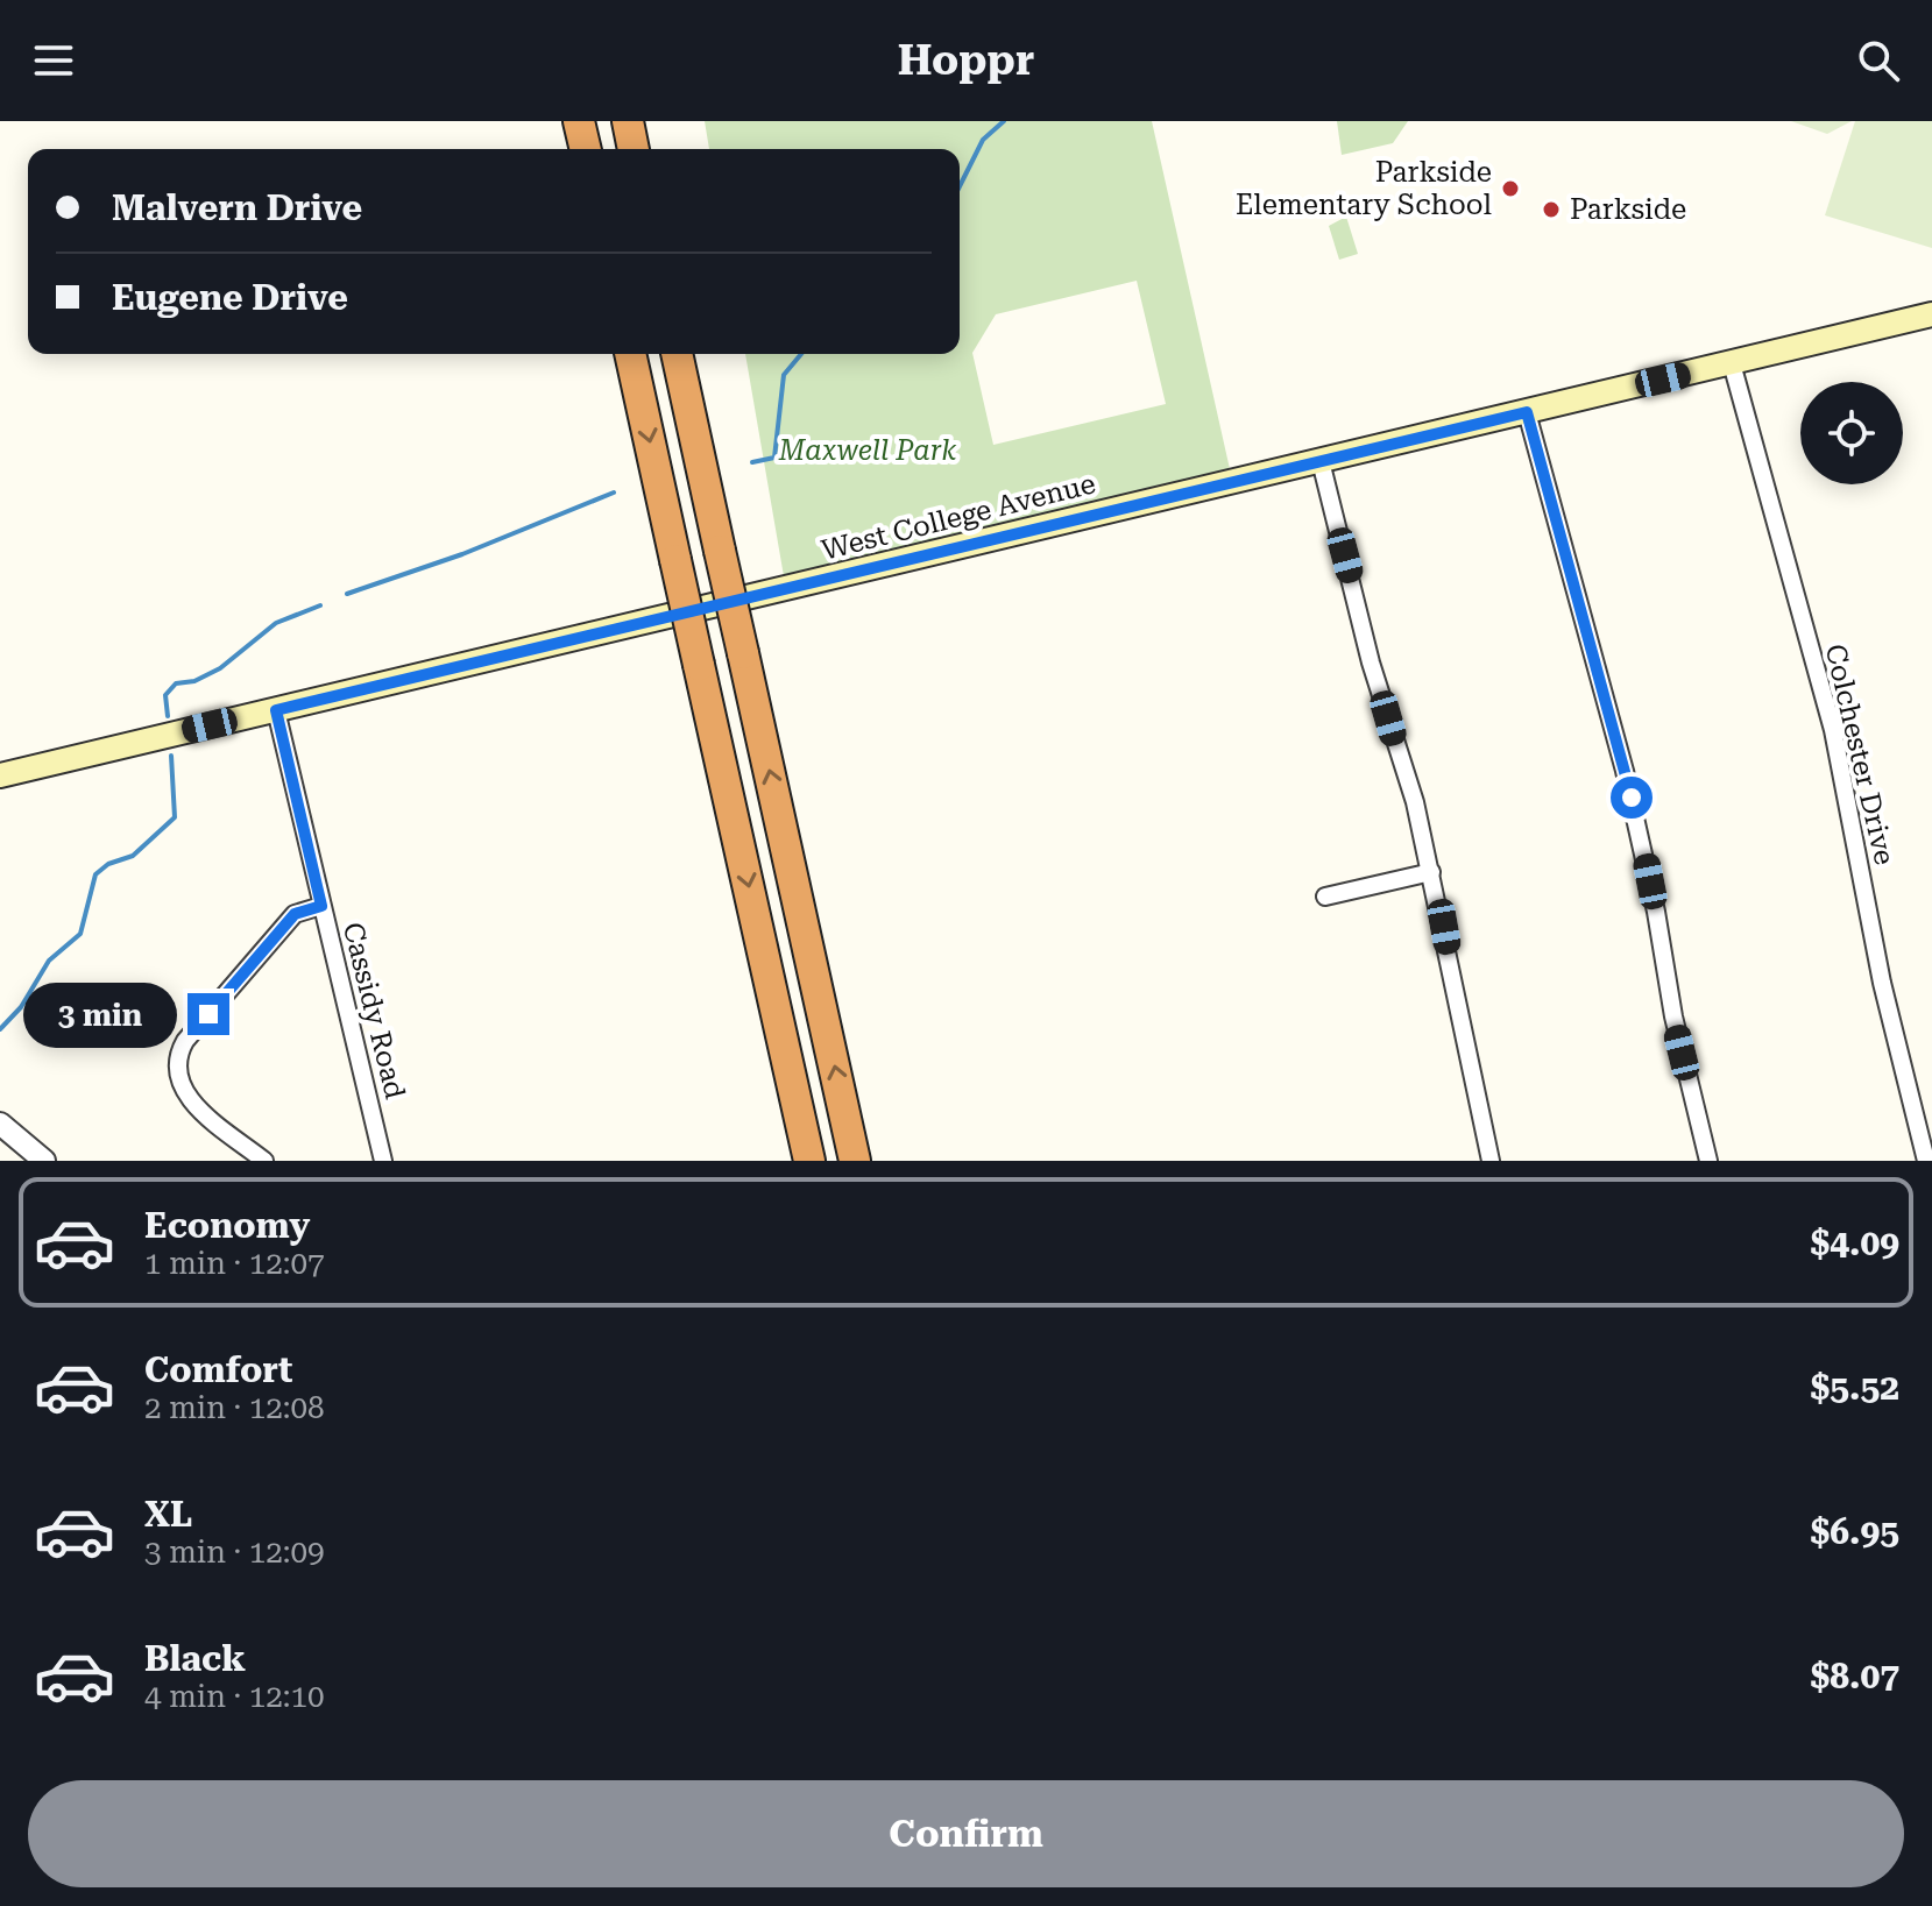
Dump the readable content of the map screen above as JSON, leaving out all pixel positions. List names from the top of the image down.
{
  "streets": {
    "main road": ["West College Avenue"],
    "street": ["Colchester Drive", "Cassidy Road"]
  },
  "crossings": [
    ["West College Avenue", "Colchester Drive"],
    ["West College Avenue", "Cassidy Road"]
  ],
  "parks": ["Maxwell Park"],
  "places": ["Parkside Elementary School", "Parkside"],
  "page": {
    "header": "Hoppr",
    "banner": ["Malvern Drive", "Eugene Drive"],
    "bubble": "3 min",
    "list": [
      {
        "name": "Economy",
        "note": "1 min · 12:07",
        "value": "$4.09"
      },
      {
        "name": "Comfort",
        "note": "2 min · 12:08",
        "value": "$5.52"
      },
      {
        "name": "XL",
        "note": "3 min · 12:09",
        "value": "$6.95"
      },
      {
        "name": "Black",
        "note": "4 min · 12:10",
        "value": "$8.07"
      }
    ],
    "buttons": "Confirm"
  }
}
